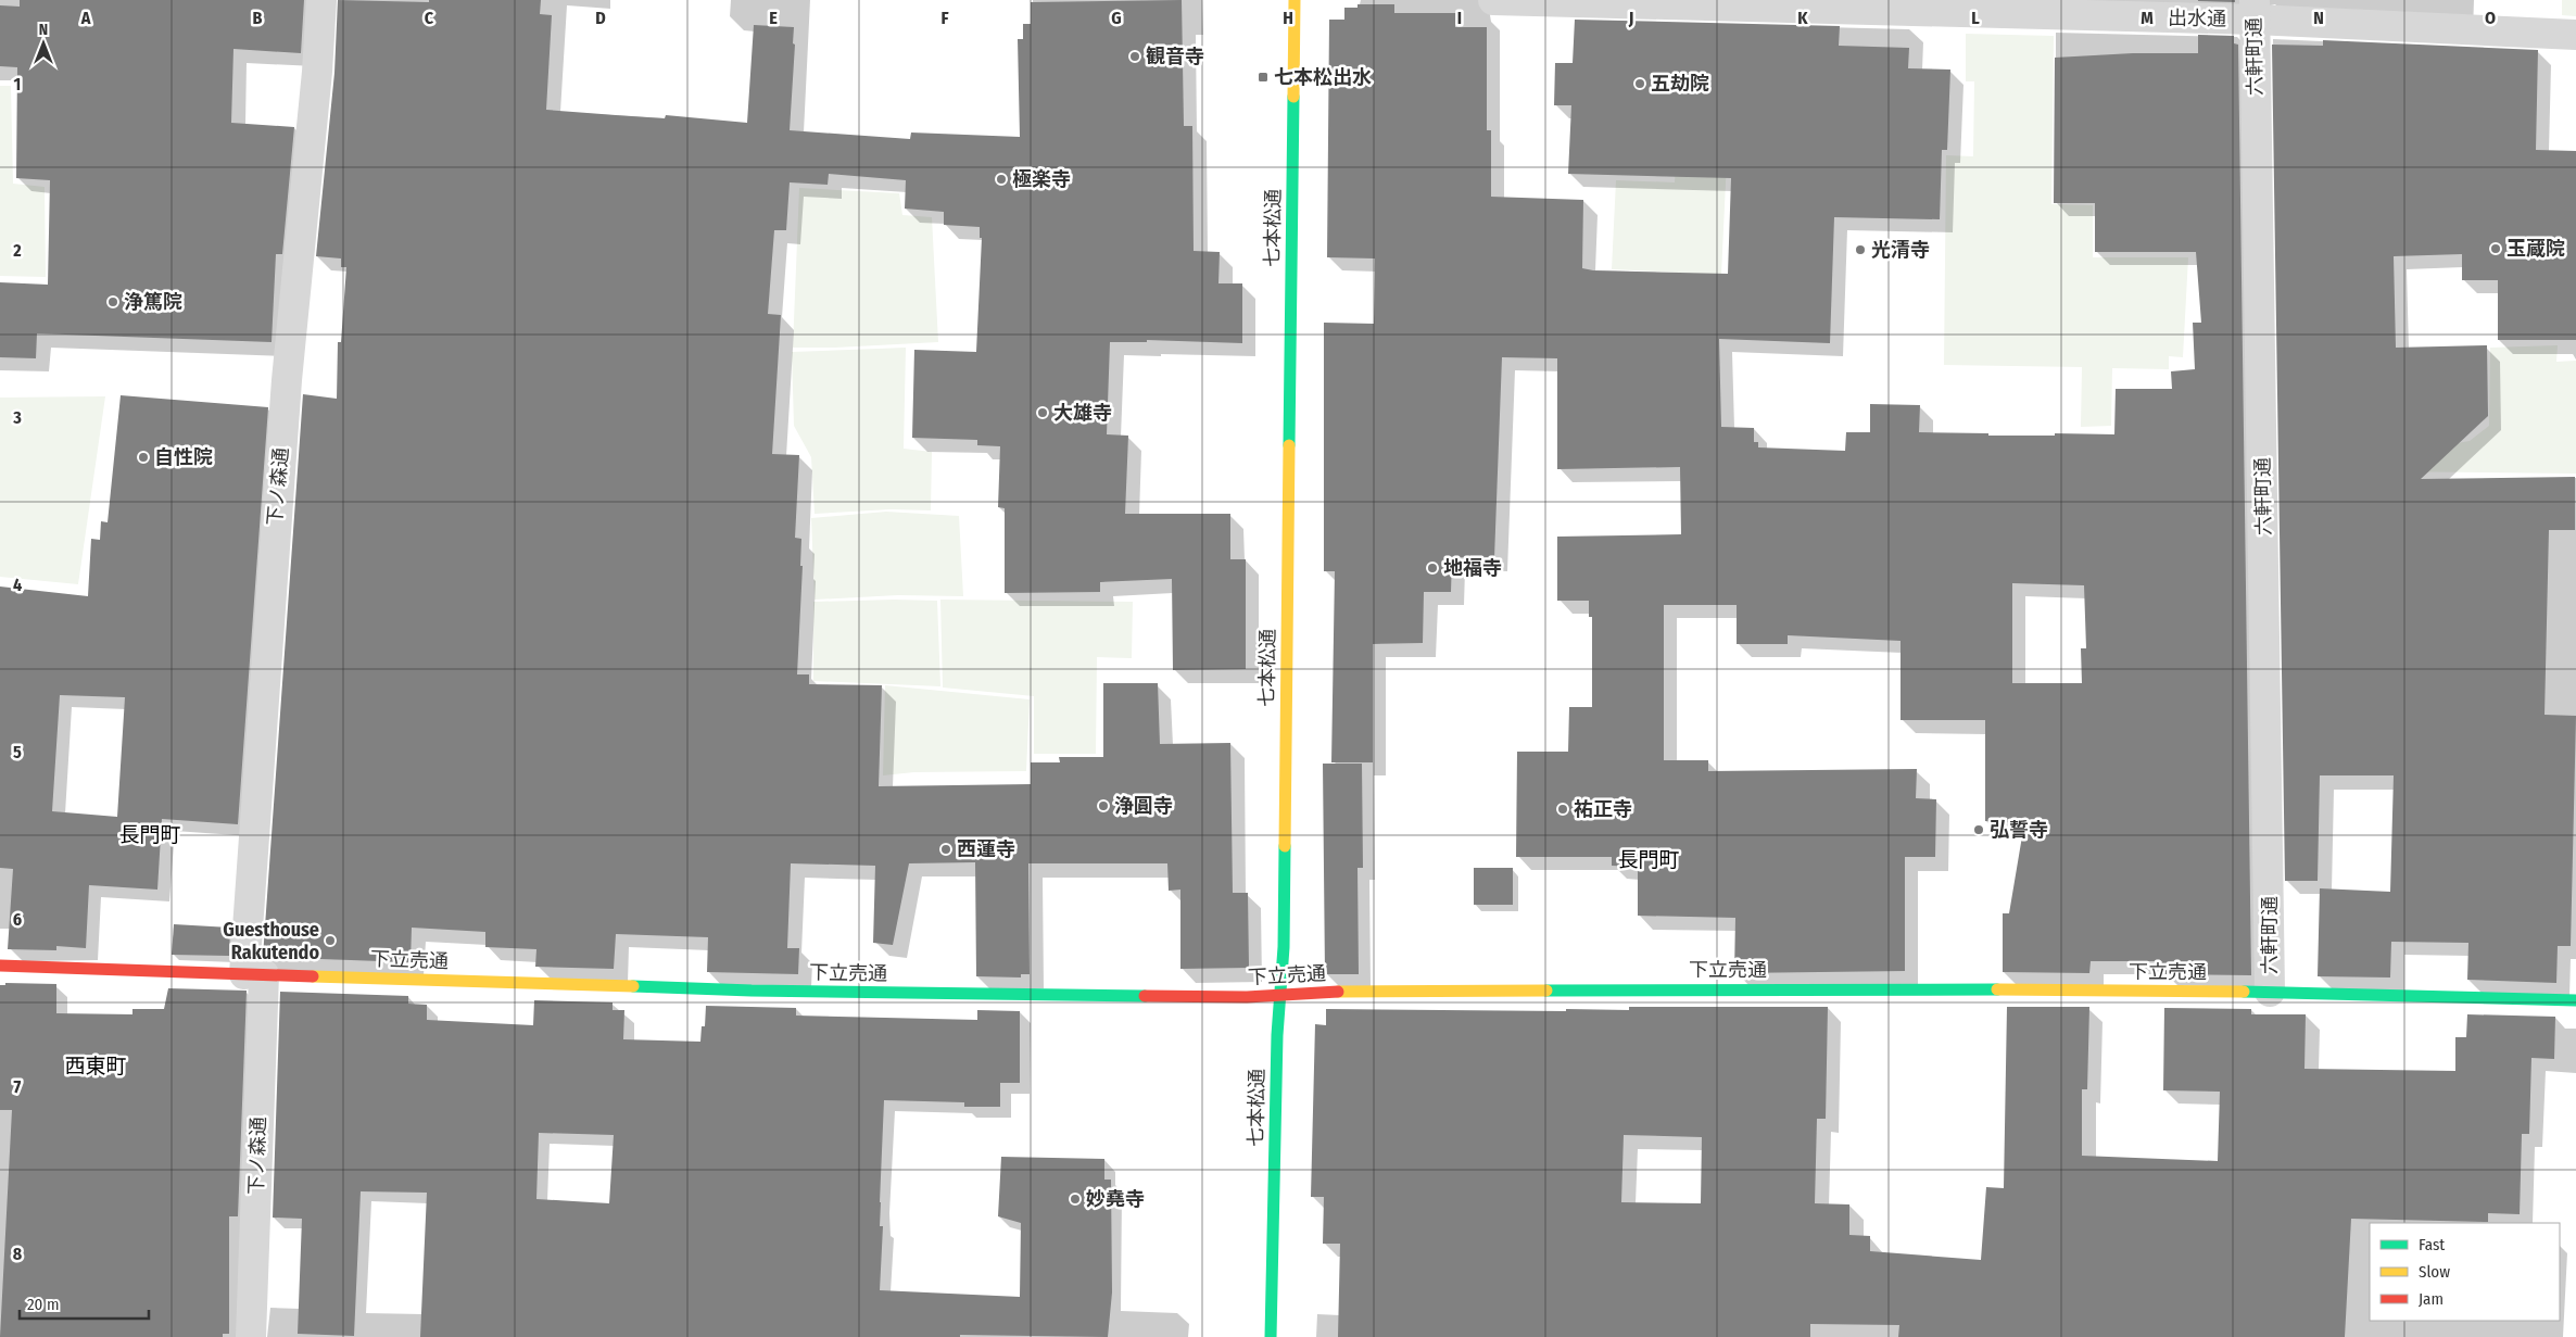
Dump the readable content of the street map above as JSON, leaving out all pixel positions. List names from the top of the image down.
{
  "streets": {
    "street": [
      "出水通",
      "六軒町通",
      "七本松通",
      "下ノ森通",
      "下立売通"
    ]
  },
  "crossings": [
    ["出水通", "六軒町通"],
    ["六軒町通", "下立売通"],
    ["七本松通", "下立売通"],
    ["下ノ森通", "下立売通"]
  ],
  "districts": ["長門町", "長門町", "西東町"],
  "places": {
    "other": [
      "観音寺",
      "五劫院",
      "極楽寺",
      "玉蔵院",
      "光清寺",
      "浄篤院",
      "大雄寺",
      "自性院",
      "地福寺",
      "浄圓寺",
      "祐正寺",
      "弘誓寺",
      "西蓮寺",
      "Guesthouse Rakutendo",
      "妙堯寺"
    ],
    "transit": ["七本松出水"]
  },
  "legend": ["Fast", "Slow", "Jam"],
  "scale_bar": "20 m",
  "north": "top",
  "grid": {
    "columns": [
      "A",
      "B",
      "C",
      "D",
      "E",
      "F",
      "G",
      "H",
      "I",
      "J",
      "K",
      "L",
      "M",
      "N",
      "O"
    ],
    "rows": [
      "1",
      "2",
      "3",
      "4",
      "5",
      "6",
      "7",
      "8"
    ]
  }
}
